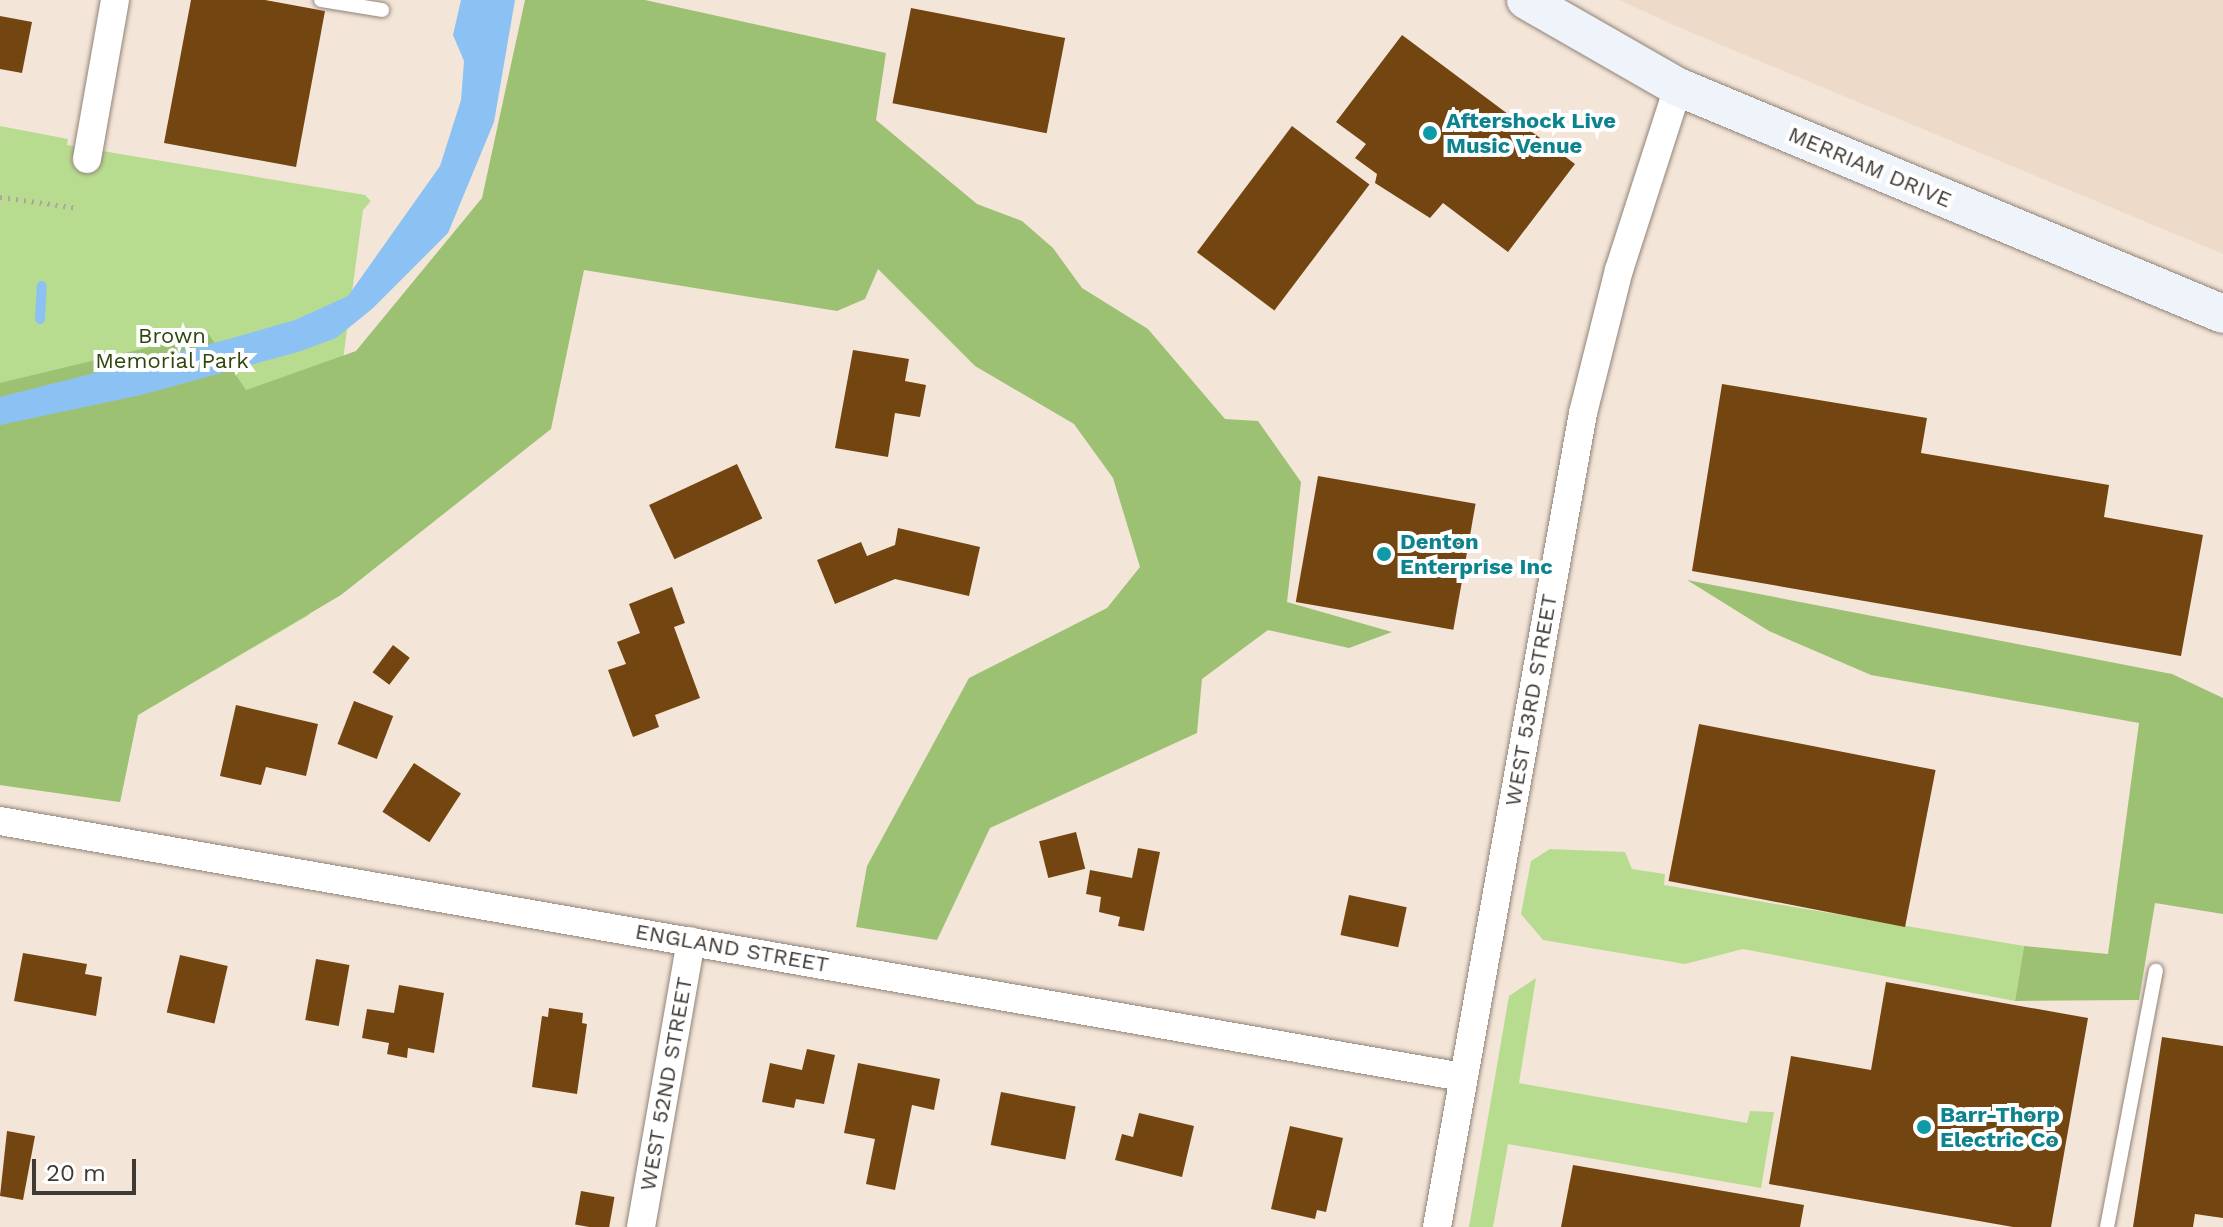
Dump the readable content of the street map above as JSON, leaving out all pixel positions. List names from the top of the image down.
{
  "streets": {
    "main road": ["MERRIAM DRIVE"],
    "street": ["WEST 53RD STREET", "ENGLAND STREET", "WEST 52ND STREET"]
  },
  "crossings": [
    ["MERRIAM DRIVE", "WEST 53RD STREET"],
    ["WEST 53RD STREET", "ENGLAND STREET"],
    ["ENGLAND STREET", "WEST 52ND STREET"]
  ],
  "parks": ["Brown Memorial Park"],
  "places": ["Aftershock Live Music Venue", "Denton Enterprise Inc", "Barr-Thorp Electric Co"],
  "scale_bar": "20 m"
}
